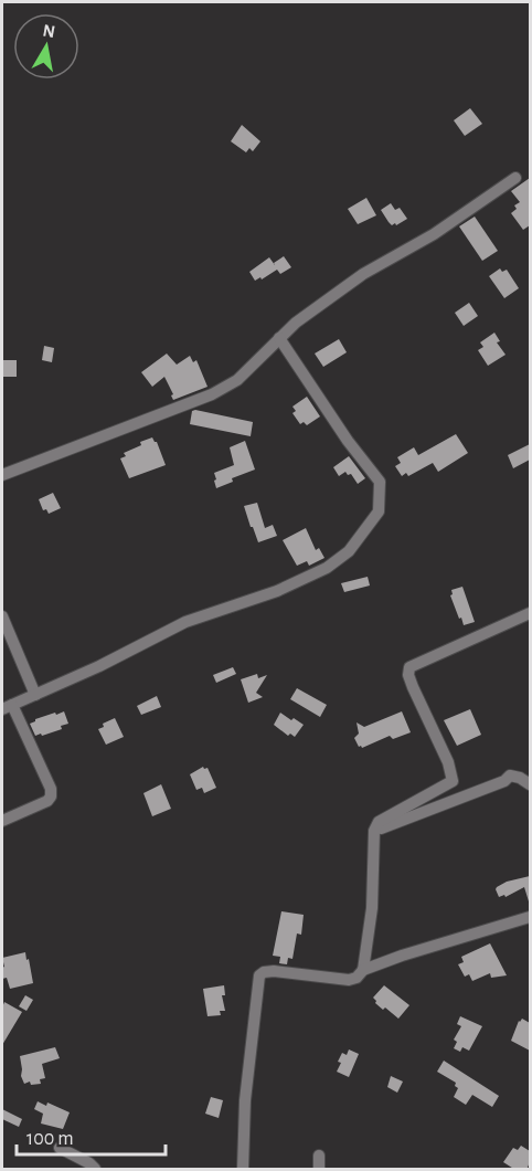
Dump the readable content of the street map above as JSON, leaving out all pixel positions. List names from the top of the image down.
{
  "scale_bar": "100 m",
  "north": "top"
}
